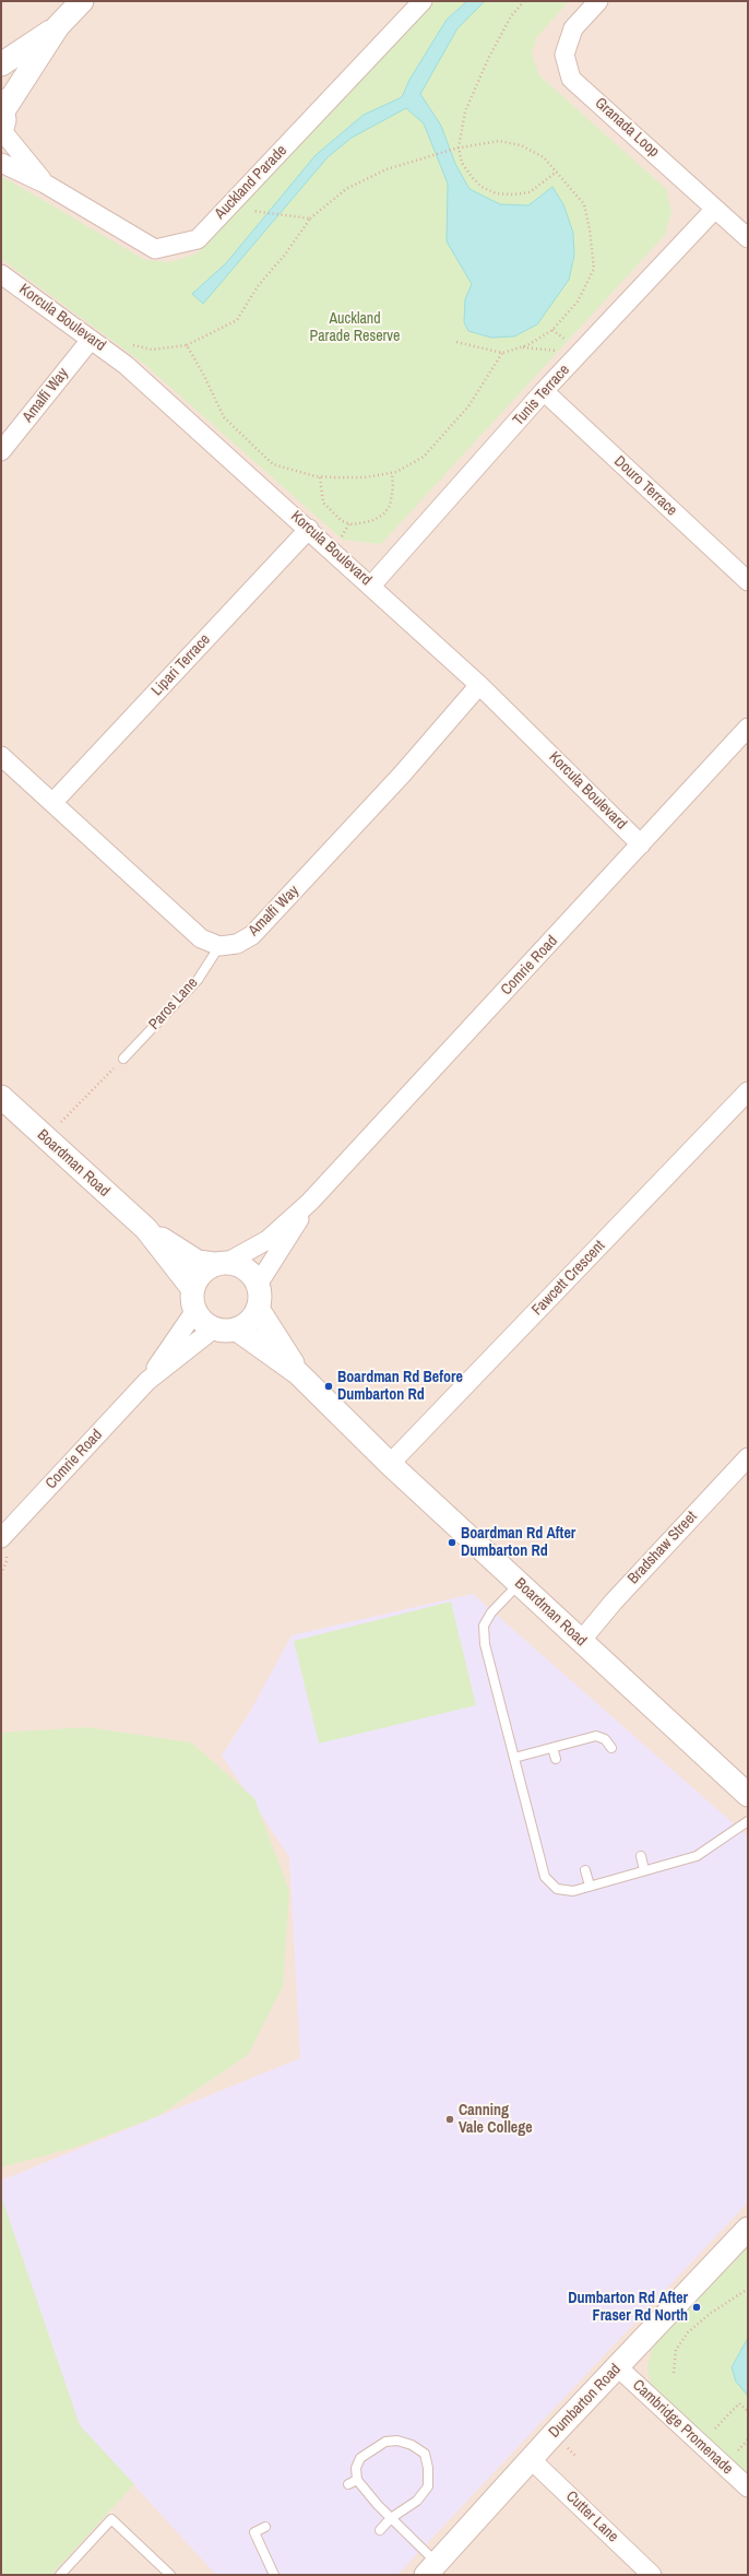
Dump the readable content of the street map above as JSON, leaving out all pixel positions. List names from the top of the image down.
{
  "streets": {
    "street": [
      "Granada Loop",
      "Auckland Parade",
      "Korcula Boulevard",
      "Amalfi Way",
      "Tunis Terrace",
      "Douro Terrace",
      "Lipari Terrace",
      "Comrie Road",
      "Boardman Road",
      "Fawcett Crescent",
      "Bradshaw Street",
      "Dumbarton Road",
      "Cambridge Promenade",
      "Cutter Lane"
    ],
    "lane": ["Paros Lane"]
  },
  "crossings": [
    ["Granada Loop", "Tunis Terrace"],
    ["Korcula Boulevard", "Amalfi Way"],
    ["Korcula Boulevard", "Tunis Terrace"],
    ["Korcula Boulevard", "Lipari Terrace"],
    ["Korcula Boulevard", "Comrie Road"],
    ["Amalfi Way", "Paros Lane"],
    ["Tunis Terrace", "Douro Terrace"],
    ["Comrie Road", "Boardman Road"],
    ["Boardman Road", "Fawcett Crescent"],
    ["Boardman Road", "Bradshaw Street"],
    ["Dumbarton Road", "Cambridge Promenade"],
    ["Dumbarton Road", "Cutter Lane"]
  ],
  "parks": ["Auckland Parade Reserve"],
  "places": [
    "Boardman Rd Before Dumbarton Rd",
    "Boardman Rd After Dumbarton Rd",
    "Canning Vale College",
    "Dumbarton Rd After Fraser Rd North"
  ]
}
